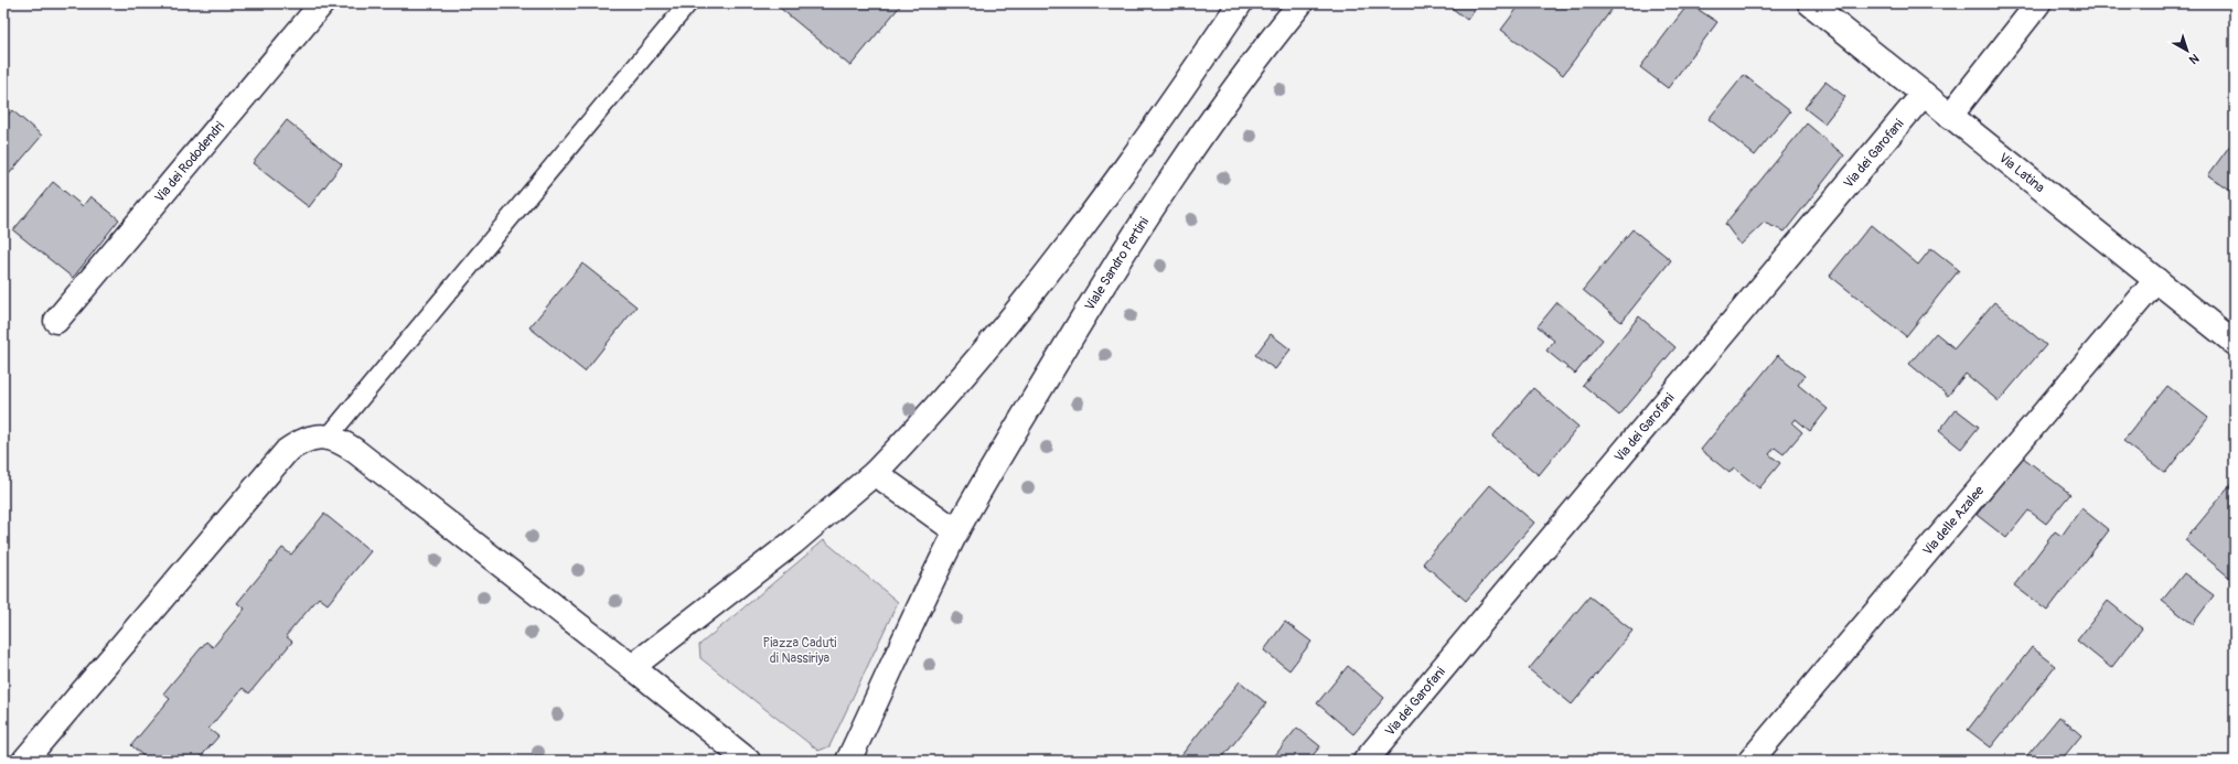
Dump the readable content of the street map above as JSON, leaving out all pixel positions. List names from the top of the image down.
{
  "streets": {
    "street": [
      "Via dei Garofani",
      "Via dei Rododendri",
      "Via Latina",
      "Viale Sandro Pertini",
      "Via delle Azalee"
    ]
  },
  "crossings": [
    ["Via dei Garofani", "Via Latina"],
    ["Via Latina", "Via delle Azalee"]
  ],
  "parks": ["Piazza Caduti di Nassiriya"],
  "north": "bottom right"
}
